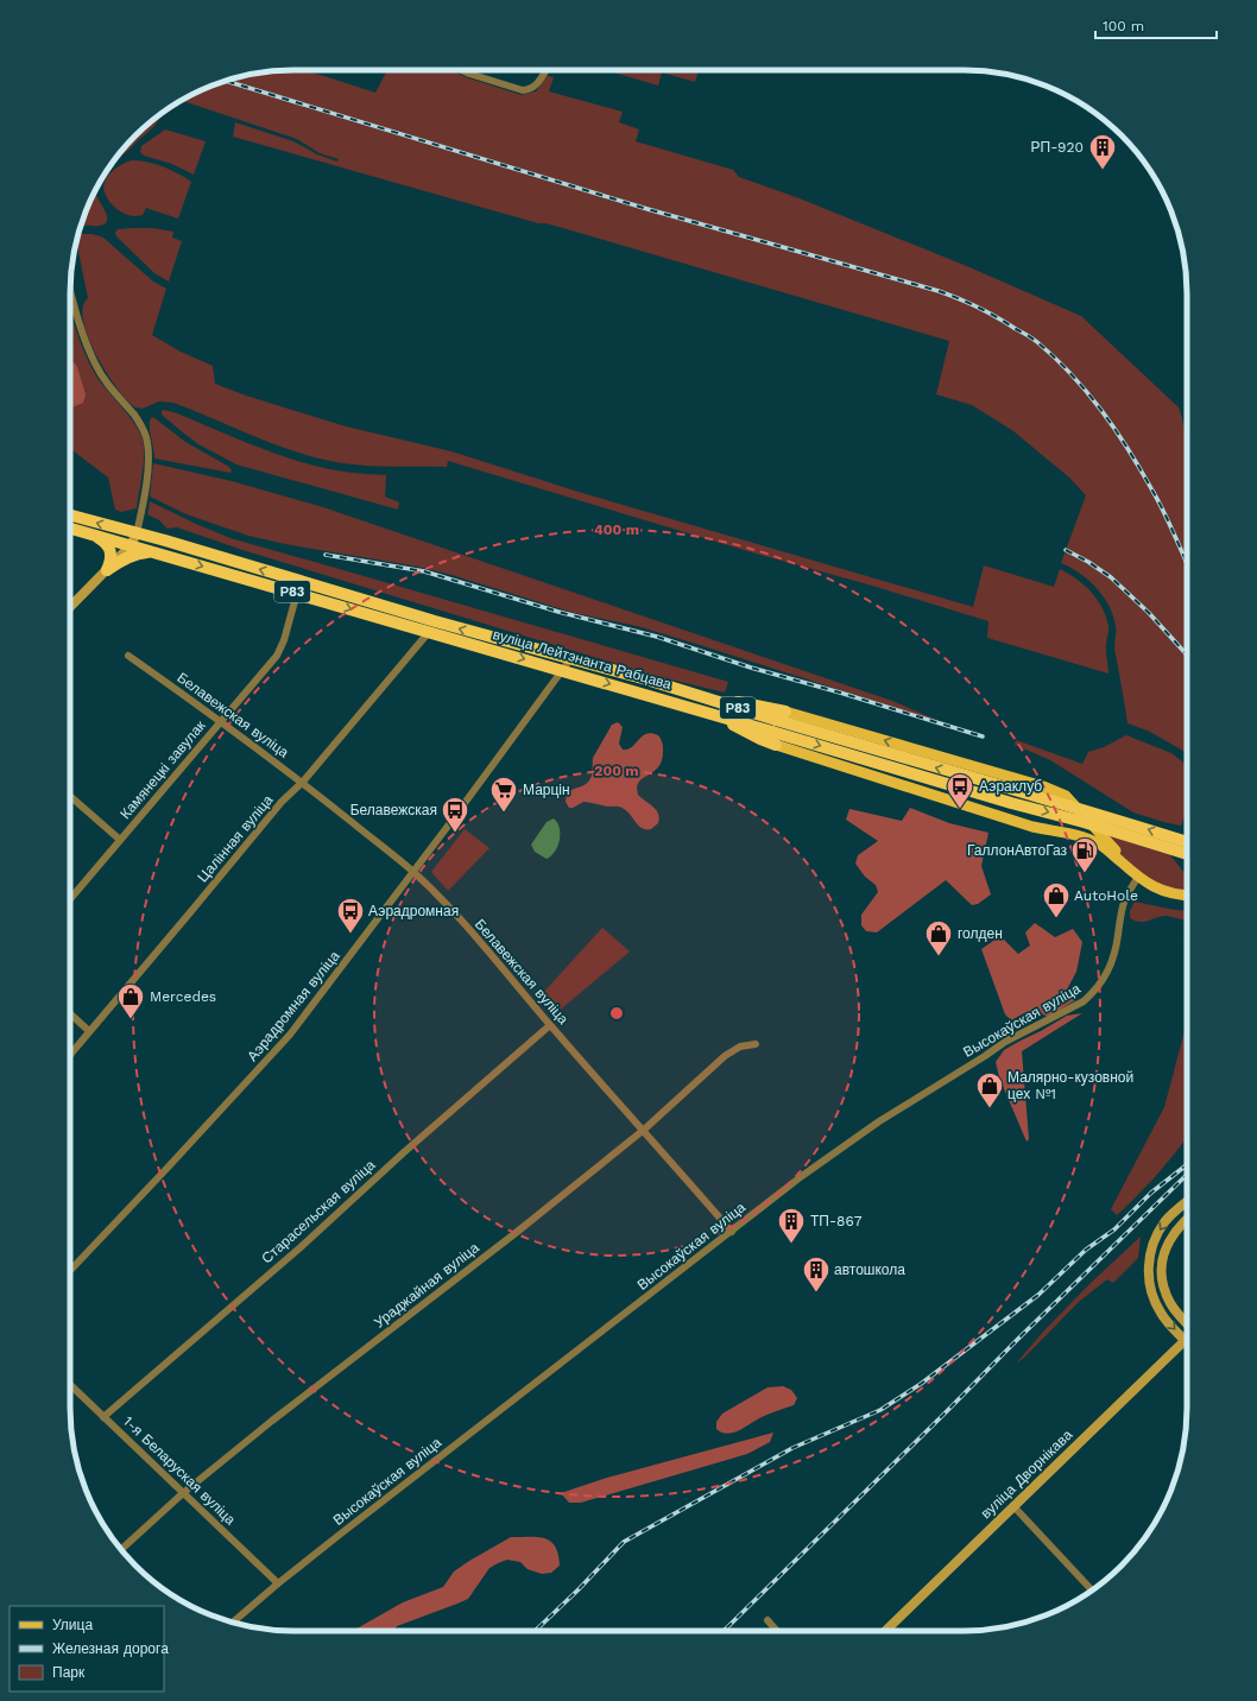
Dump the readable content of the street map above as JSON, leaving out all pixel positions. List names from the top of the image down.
{
  "streets": {
    "highway": ["Р83", "вуліца Лейтэнанта Рабцава"],
    "main road": ["вуліца Дворнікава"],
    "street": [
      "Белавежская вуліца",
      "Камянецкі завулак",
      "Цалінная вуліца",
      "Аэрадромная вуліца",
      "Высокаўская вуліца",
      "Старасельская вуліца",
      "Ураджайная вуліца",
      "1-я Беларуская вуліца"
    ]
  },
  "crossings": [
    ["вуліца Лейтэнанта Рабцава", "Камянецкі завулак"],
    ["вуліца Лейтэнанта Рабцава", "Цалінная вуліца"],
    ["вуліца Лейтэнанта Рабцава", "Аэрадромная вуліца"],
    ["Белавежская вуліца", "Камянецкі завулак"],
    ["Белавежская вуліца", "Цалінная вуліца"],
    ["Белавежская вуліца", "Аэрадромная вуліца"],
    ["Белавежская вуліца", "Высокаўская вуліца"],
    ["Белавежская вуліца", "Старасельская вуліца"],
    ["Белавежская вуліца", "Ураджайная вуліца"],
    ["Высокаўская вуліца", "1-я Беларуская вуліца"],
    ["Старасельская вуліца", "1-я Беларуская вуліца"],
    ["Ураджайная вуліца", "1-я Беларуская вуліца"]
  ],
  "places": {
    "building": ["РП-920", "ТП-867", "автошкола"],
    "bus stop": ["Аэраклуб", "Белавежская", "Аэрадромная"],
    "supermarket": ["Марцін"],
    "fuel station": ["ГаллонАвтоГаз"],
    "shop": [
      "AutoHole",
      "голден",
      "Mercedes",
      "Малярно-кузовной цех №1"
    ]
  },
  "legend": ["Улица", "Железная дорога", "Парк"],
  "scale_bar": "100 m",
  "rings": ["400 m", "200 m"]
}
